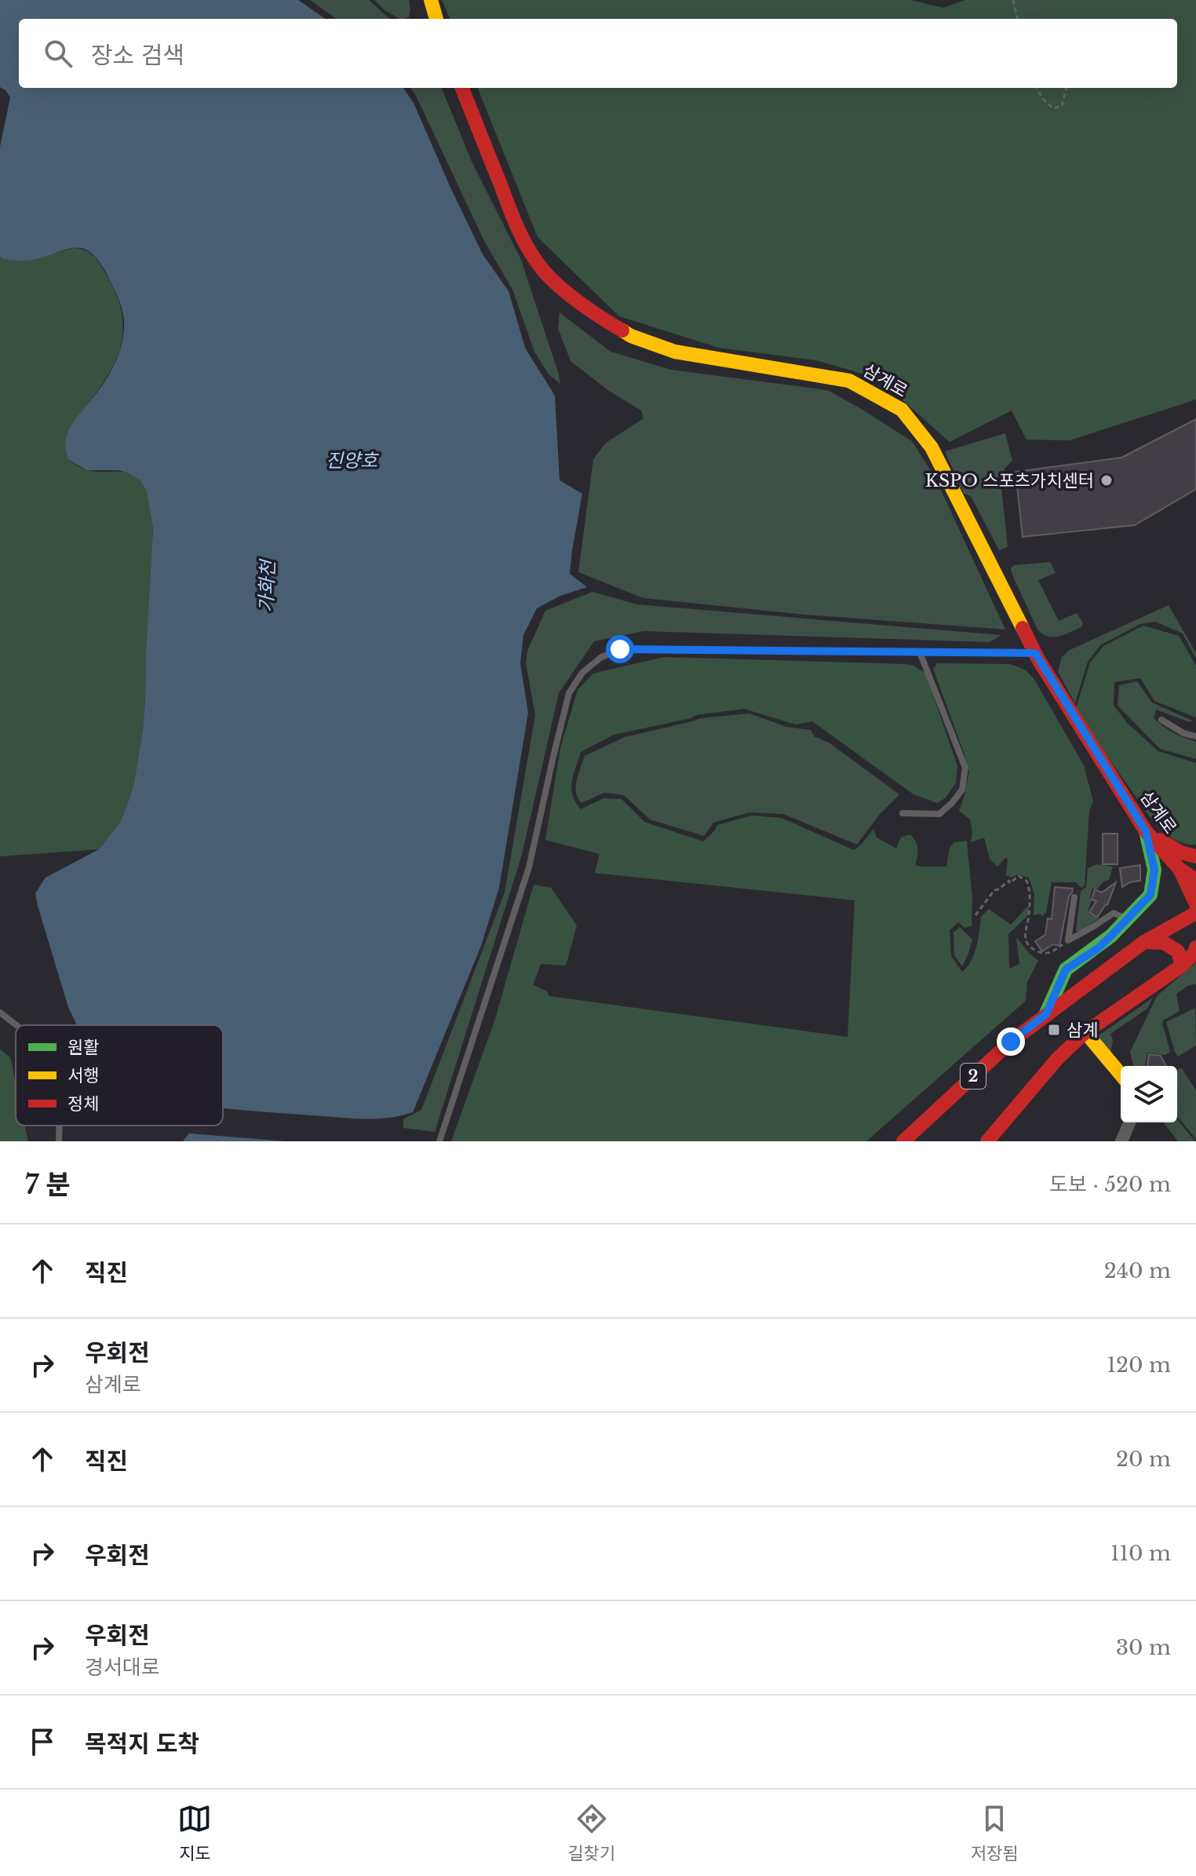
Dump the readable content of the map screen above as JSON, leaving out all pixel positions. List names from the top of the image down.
{
  "streets": {
    "street": ["삼계로", "2"]
  },
  "water": ["진양호", "가화천"],
  "places": {
    "other": ["KSPO 스포츠가치센터"],
    "transit": ["삼계"]
  },
  "legend": ["원활", "서행", "정체"],
  "page": {
    "search": "장소 검색",
    "heading": ["7 분", "도보 · 520 m"],
    "list": [
      ["직진", "240 m"],
      ["우회전", "삼계로", "120 m"],
      ["직진", "20 m"],
      ["우회전", "110 m"],
      ["우회전", "경서대로", "30 m"],
      "목적지 도착"
    ],
    "nav": ["지도", "길찾기", "저장됨"]
  }
}
